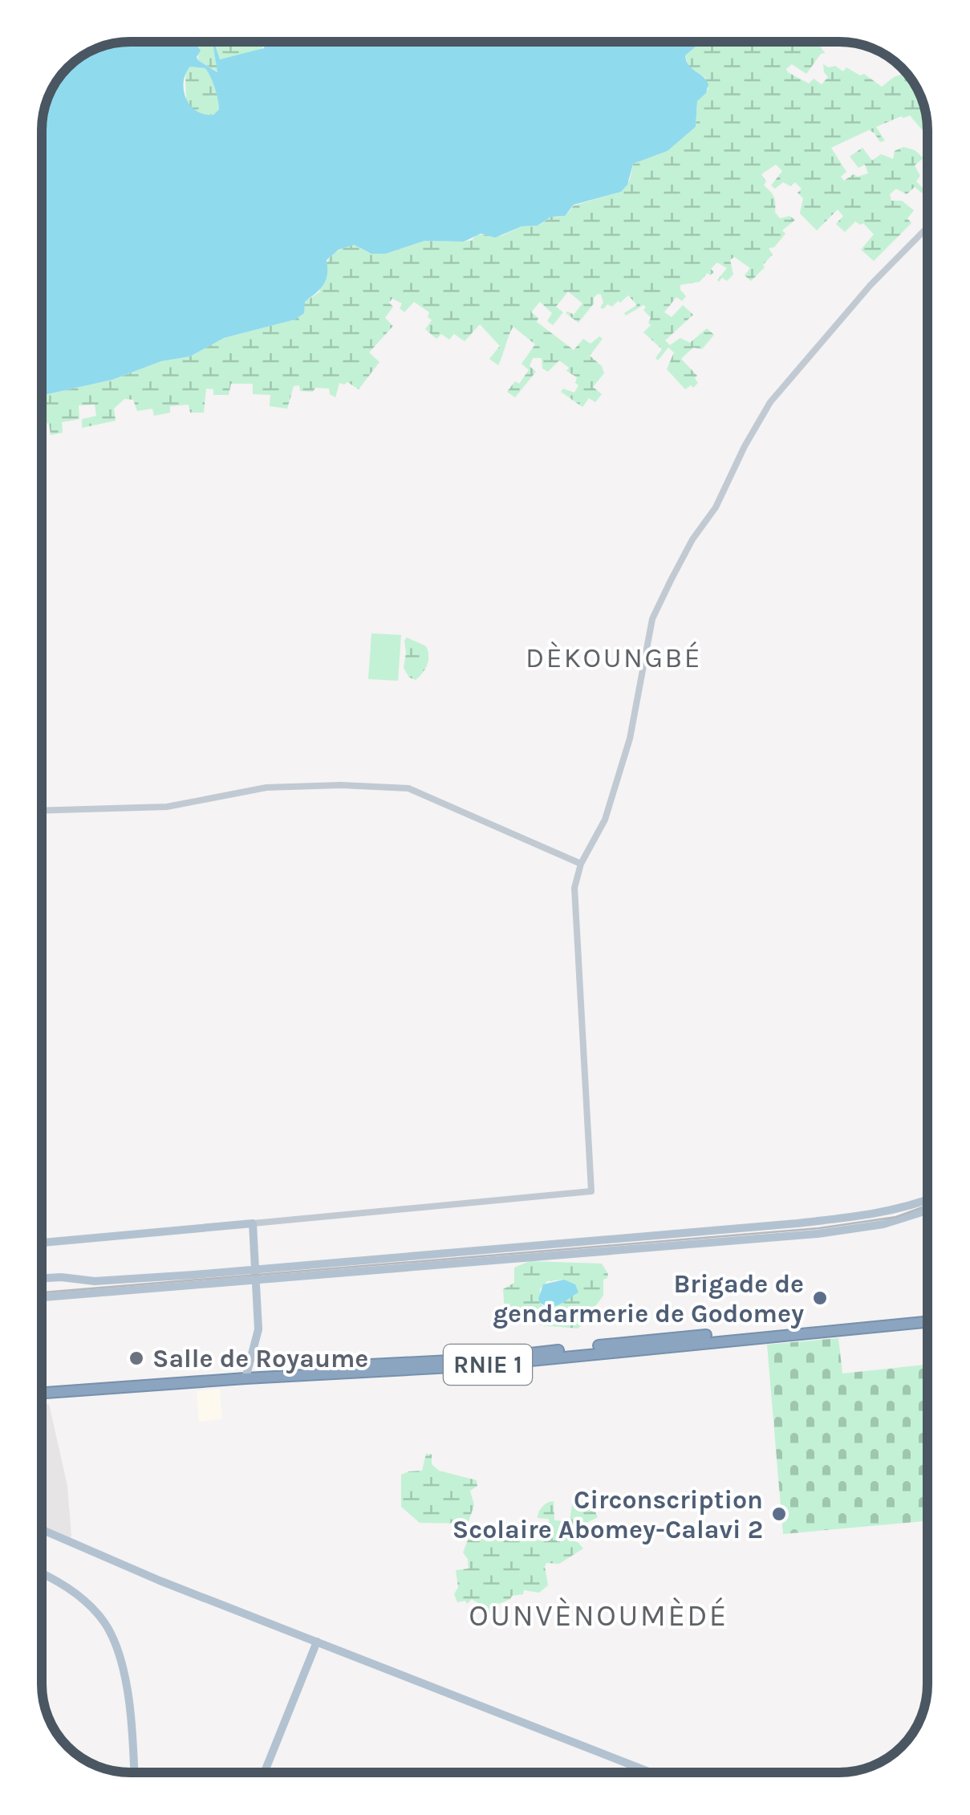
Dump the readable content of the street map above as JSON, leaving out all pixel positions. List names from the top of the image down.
{
  "streets": {
    "highway": ["RNIE 1"]
  },
  "districts": ["DÈKOUNGBÉ", "OUNVÈNOUMÈDÉ"],
  "places": ["Brigade de gendarmerie de Godomey", "Salle de Royaume", "Circonscription Scolaire Abomey-Calavi 2"]
}
